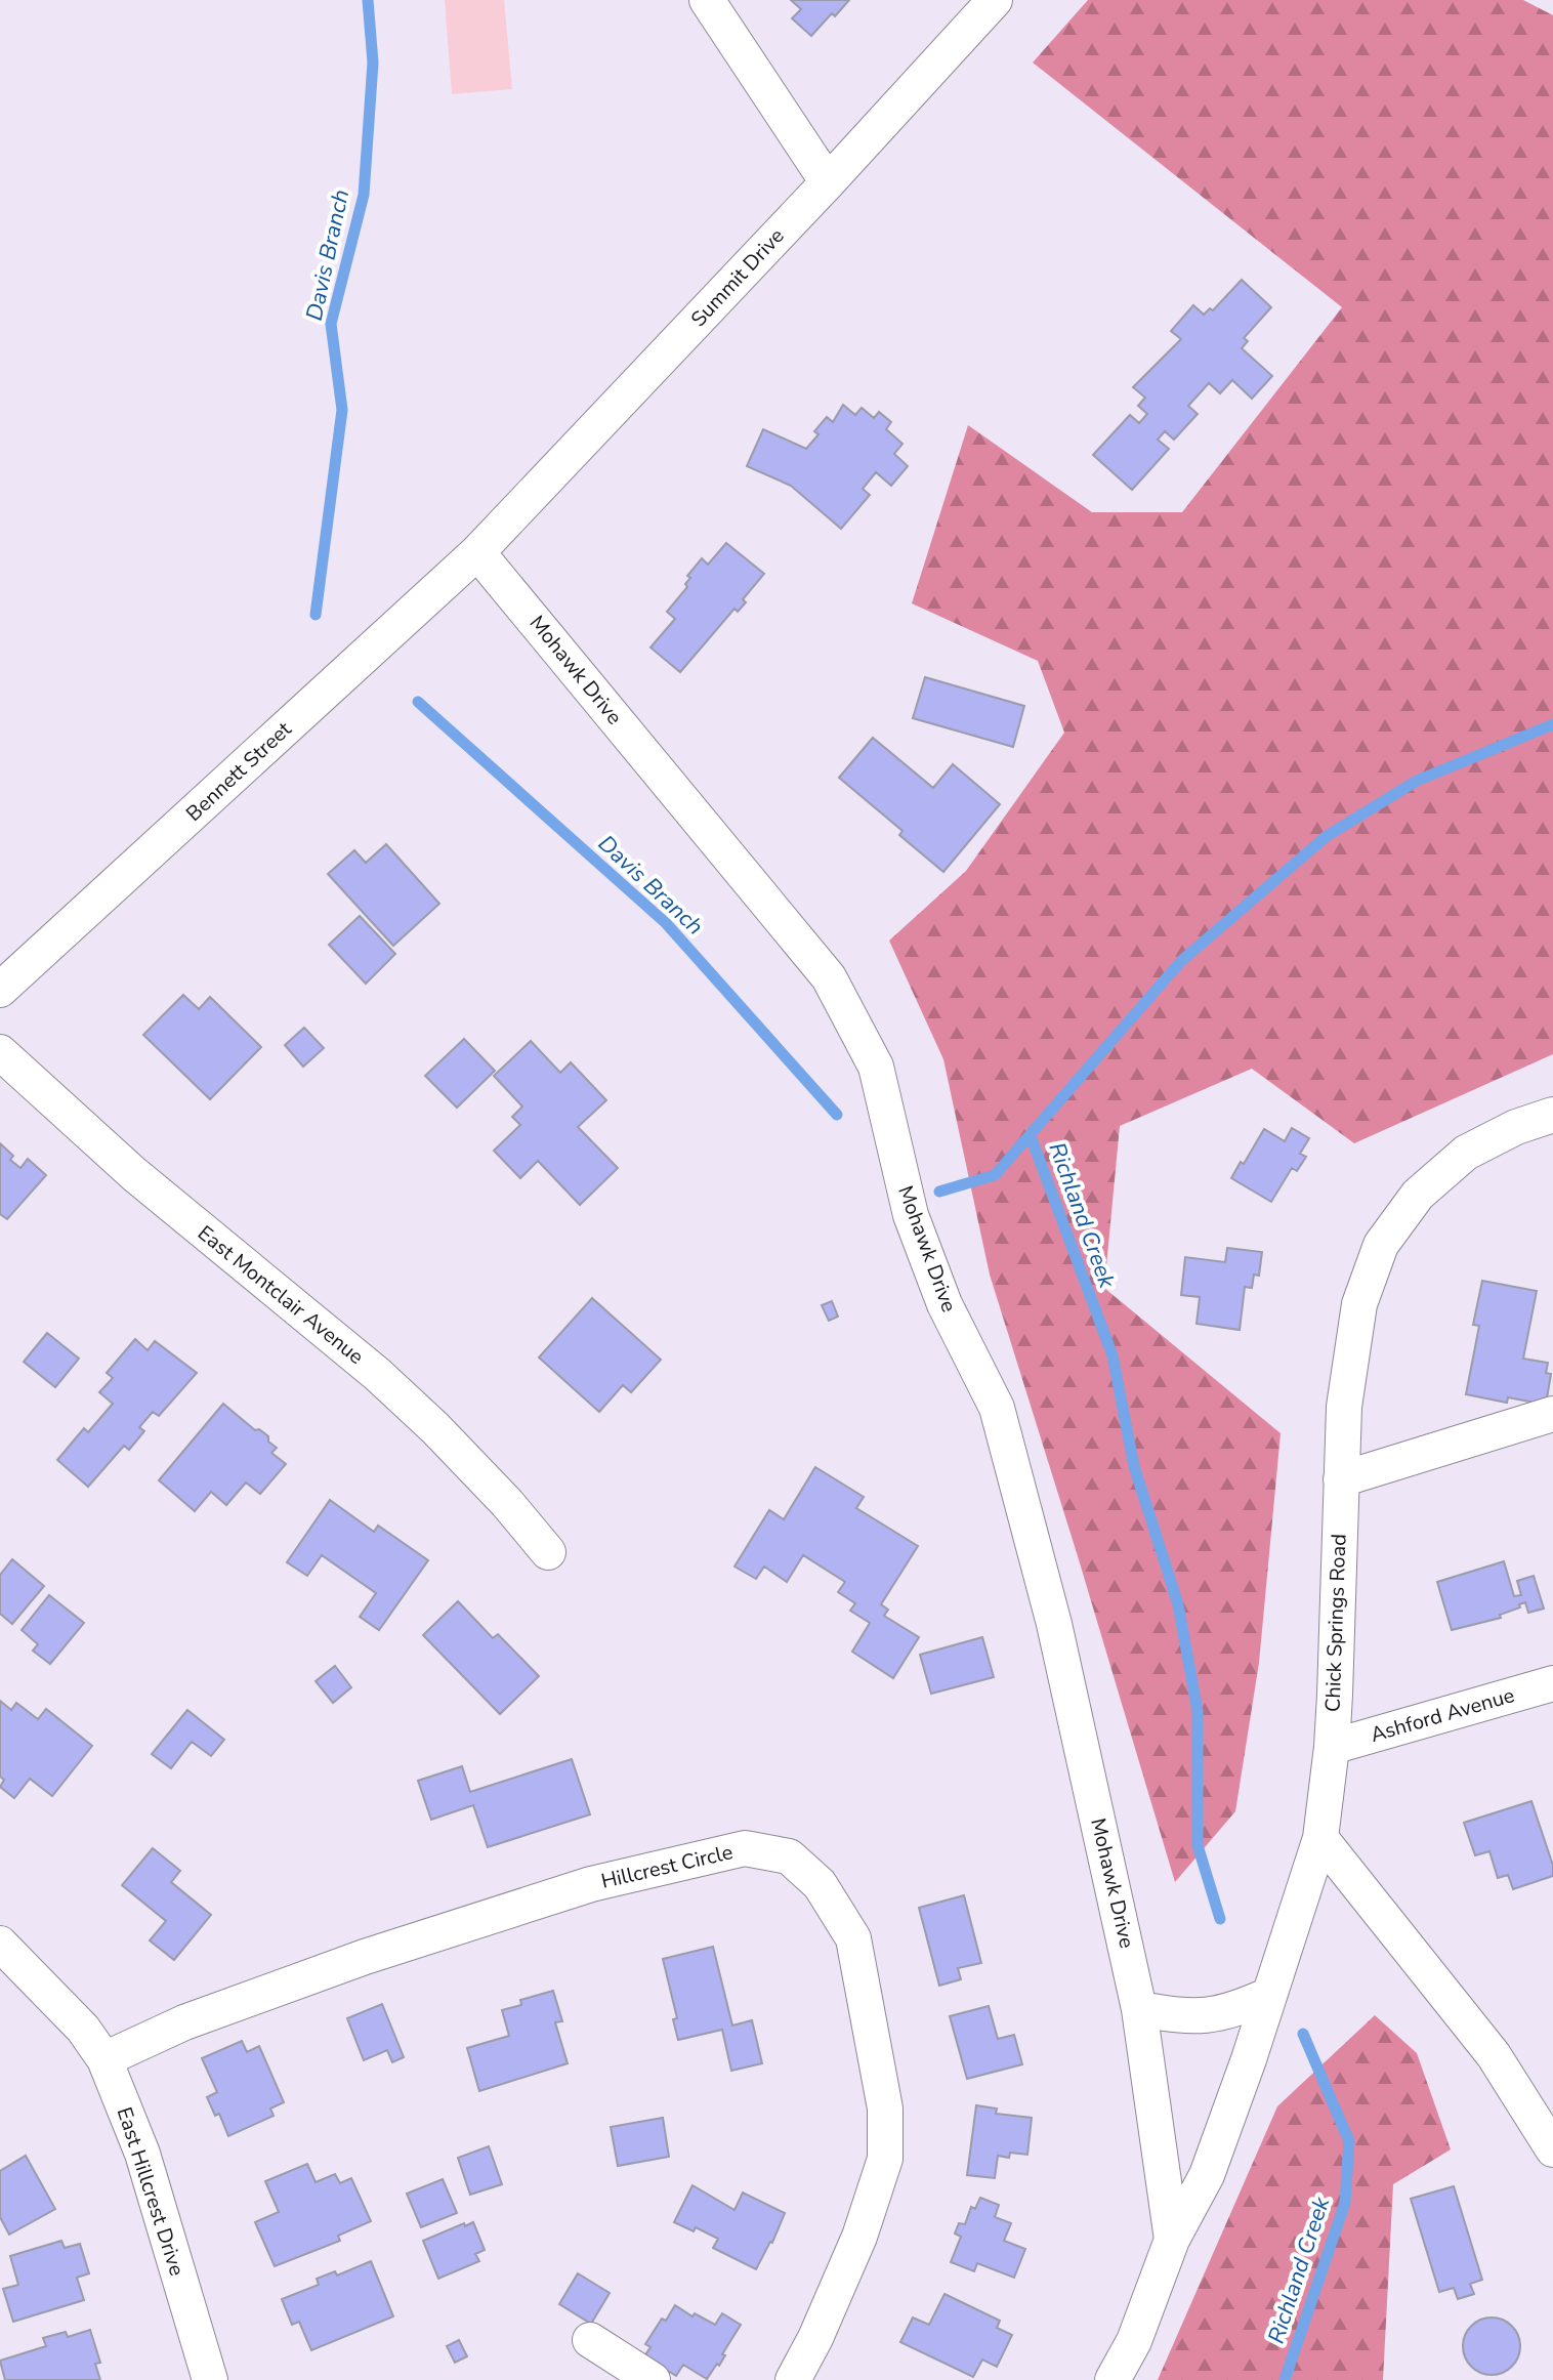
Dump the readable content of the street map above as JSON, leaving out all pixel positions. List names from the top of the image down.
{
  "streets": {
    "street": [
      "Summit Drive",
      "Mohawk Drive",
      "Bennett Street",
      "East Montclair Avenue",
      "Chick Springs Road",
      "Ashford Avenue",
      "Hillcrest Circle",
      "East Hillcrest Drive"
    ]
  },
  "crossings": [
    ["Summit Drive", "Mohawk Drive"],
    ["Summit Drive", "Bennett Street"],
    ["Mohawk Drive", "Bennett Street"],
    ["Mohawk Drive", "Chick Springs Road"],
    ["Chick Springs Road", "Ashford Avenue"],
    ["Hillcrest Circle", "East Hillcrest Drive"]
  ],
  "water": ["Davis Branch", "Richland Creek"]
}
